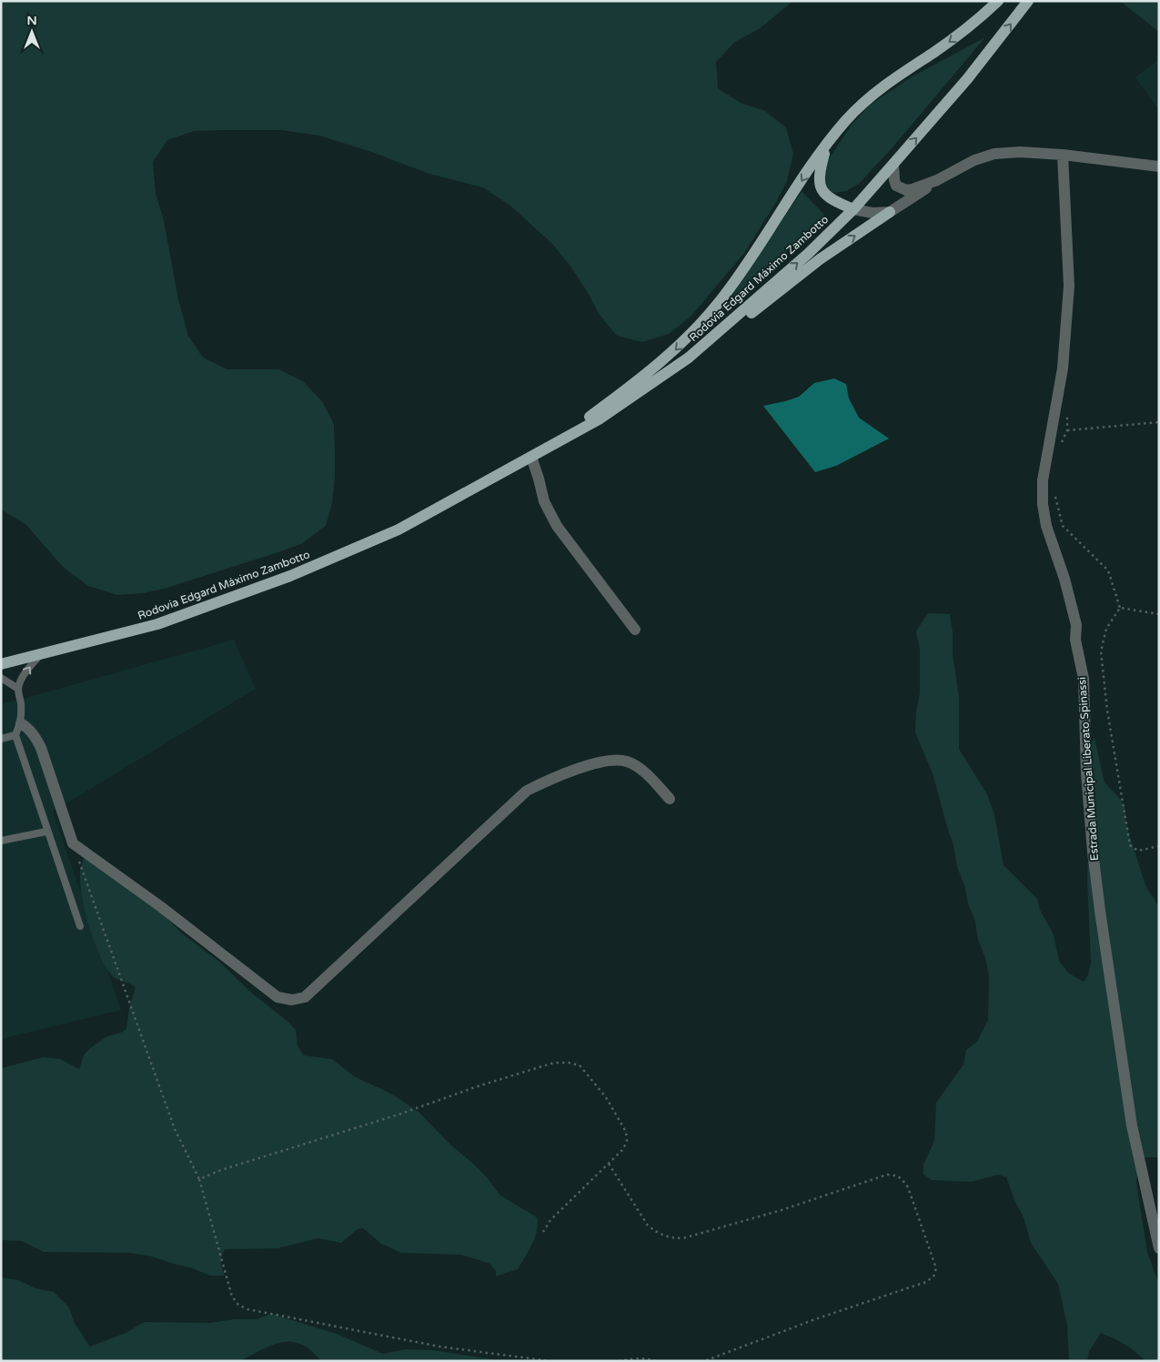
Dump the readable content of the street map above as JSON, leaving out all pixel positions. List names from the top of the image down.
{
  "streets": {
    "main road": ["Rodovia Edgard Máximo Zambotto"],
    "street": ["Estrada Municipal Liberato Spinassi"]
  },
  "north": "top"
}
